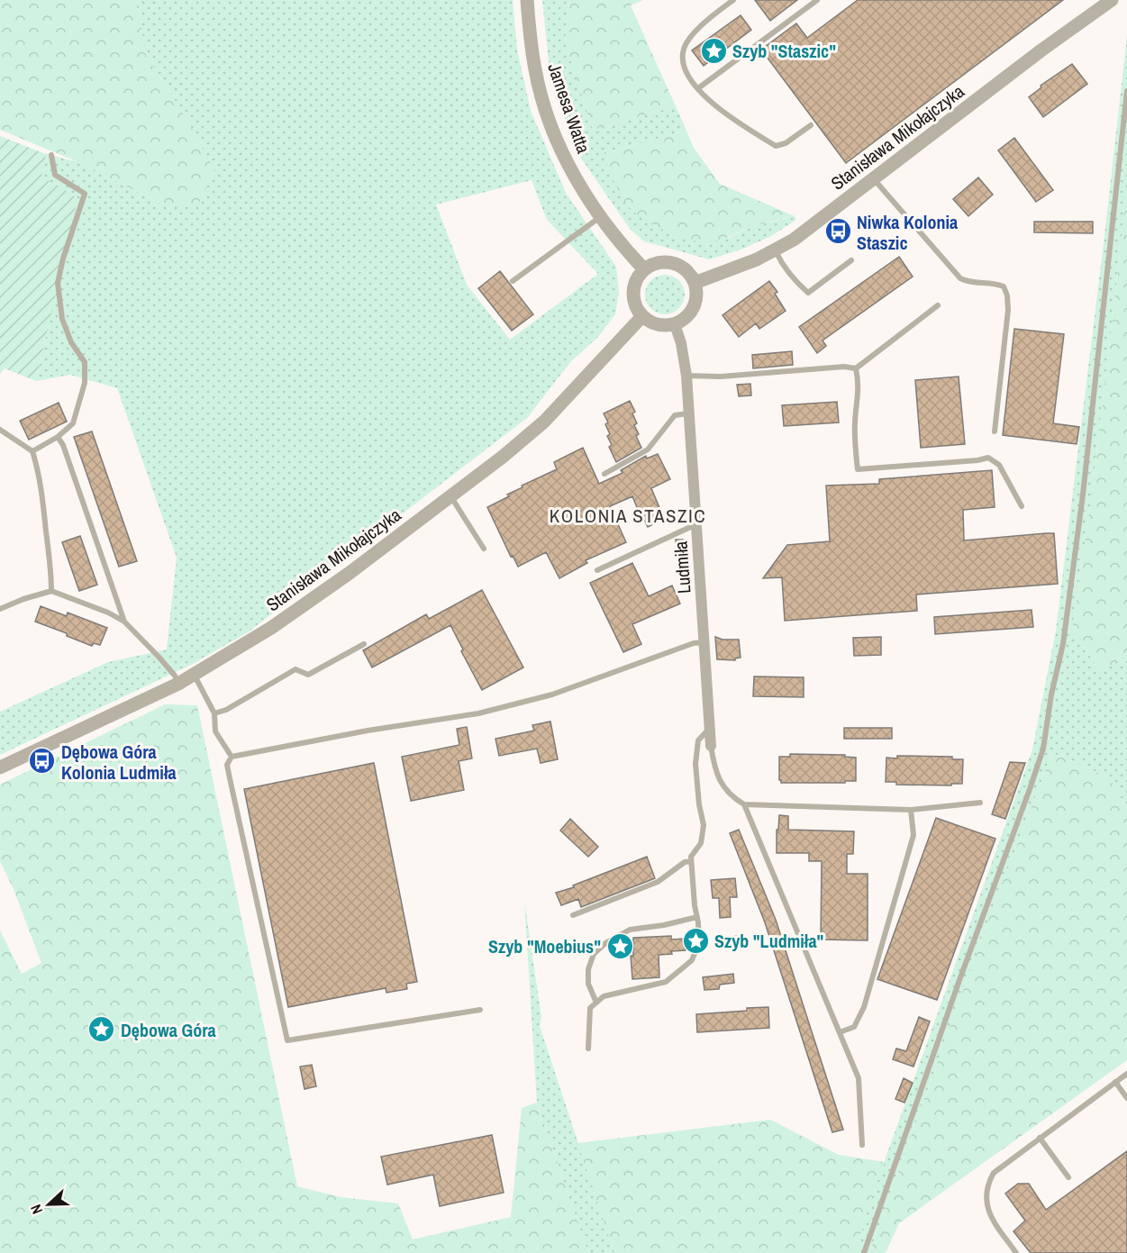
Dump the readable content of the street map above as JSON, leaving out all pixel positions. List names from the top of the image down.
{
  "streets": {
    "street": ["Jamesa Watta", "Stanisława Mikołajczyka", "Ludmiła"]
  },
  "crossings": [
    ["Jamesa Watta", "Stanisława Mikołajczyka"],
    ["Jamesa Watta", "Ludmiła"],
    ["Stanisława Mikołajczyka", "Ludmiła"]
  ],
  "districts": ["KOLONIA STASZIC"],
  "places": {
    "place": [
      "Szyb \"Staszic\"",
      "Szyb \"Ludmiła\"",
      "Szyb \"Moebius\"",
      "Dębowa Góra"
    ],
    "bus stop": ["Niwka Kolonia Staszic", "Dębowa Góra Kolonia Ludmiła"]
  },
  "north": "left"
}
